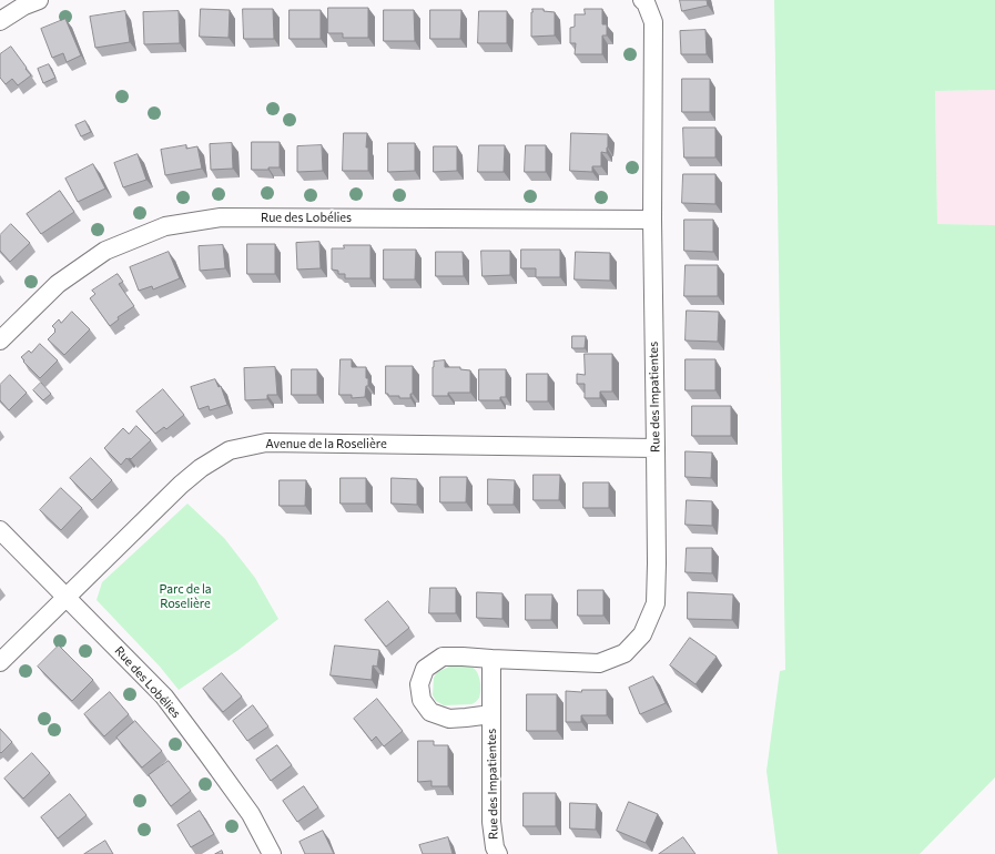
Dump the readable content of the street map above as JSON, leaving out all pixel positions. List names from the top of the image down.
{
  "streets": {
    "street": ["Rue des Lobélies", "Rue des Impatientes", "Avenue de la Roselière"]
  },
  "crossings": [
    ["Rue des Lobélies", "Rue des Impatientes"],
    ["Rue des Lobélies", "Avenue de la Roselière"],
    ["Rue des Impatientes", "Avenue de la Roselière"]
  ],
  "parks": ["Parc de la Roselière"]
}
